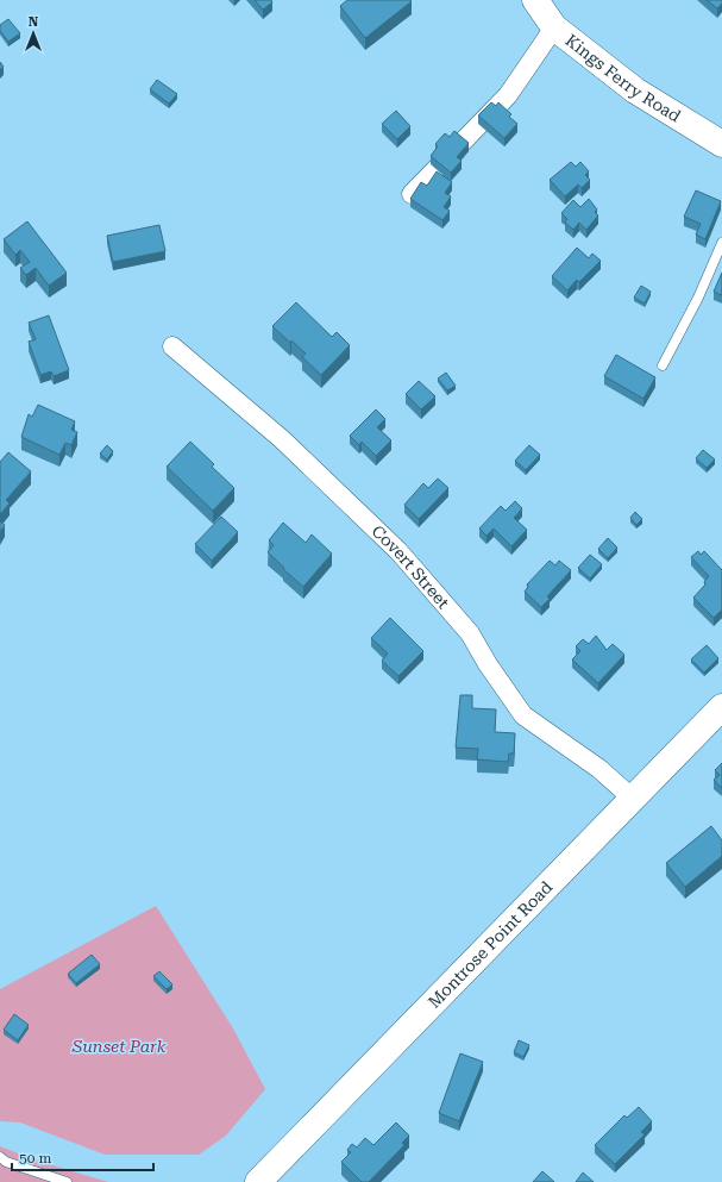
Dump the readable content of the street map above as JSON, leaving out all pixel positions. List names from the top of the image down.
{
  "streets": {
    "street": ["Kings Ferry Road", "Covert Street", "Montrose Point Road"]
  },
  "crossings": [
    ["Covert Street", "Montrose Point Road"]
  ],
  "parks": ["Sunset Park"],
  "scale_bar": "50 m",
  "north": "top"
}
